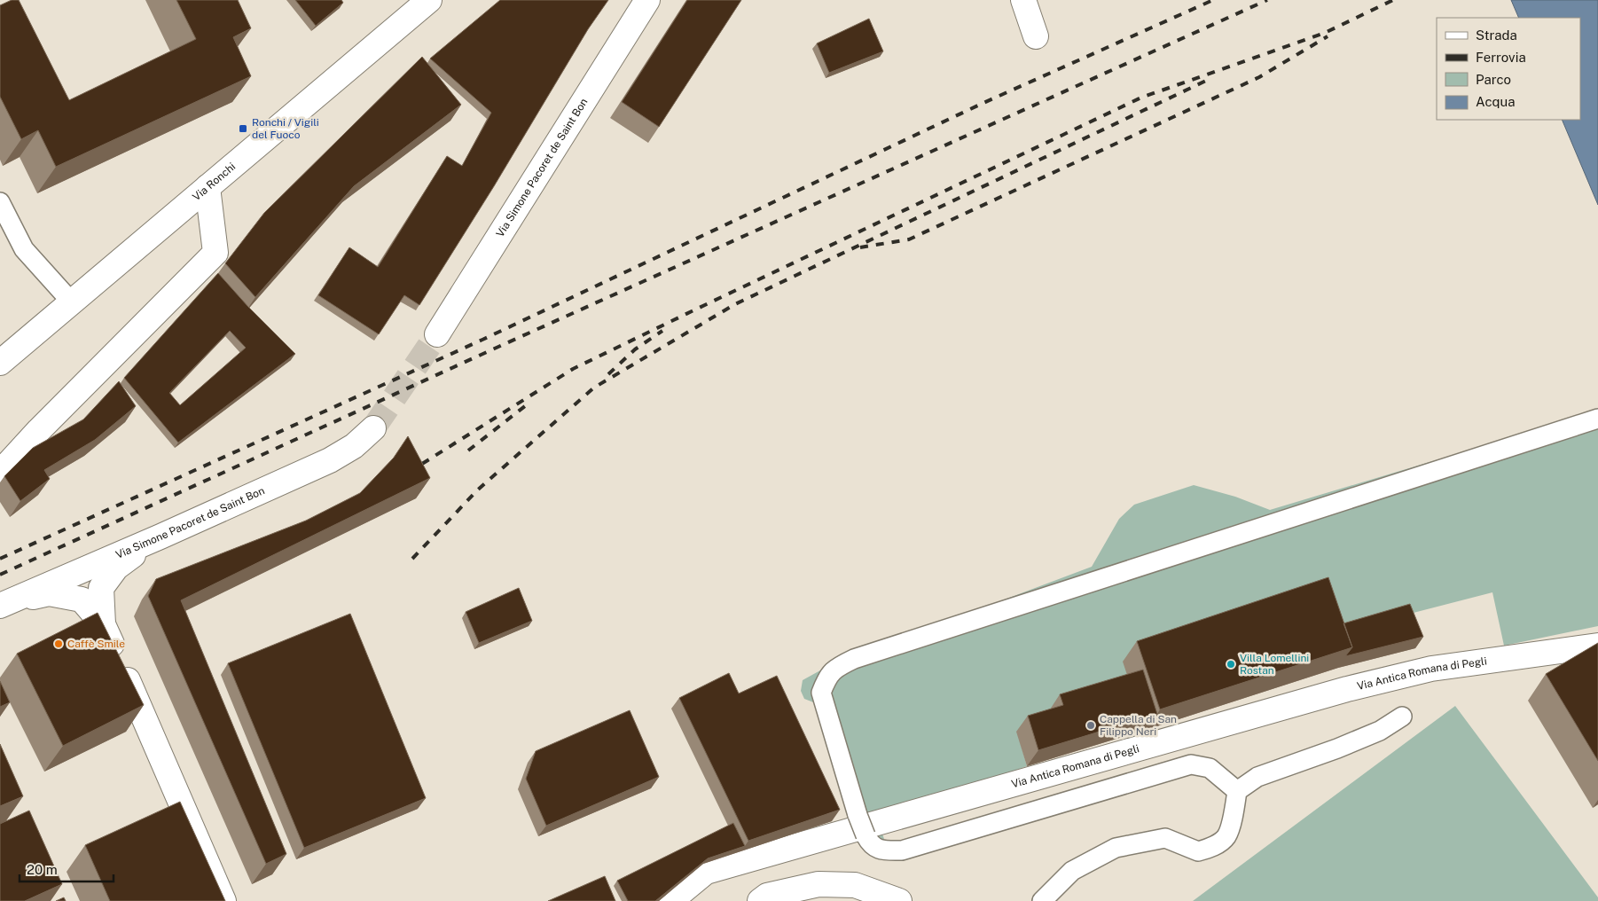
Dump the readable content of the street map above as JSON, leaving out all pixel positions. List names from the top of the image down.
{
  "streets": {
    "main road": ["Via Simone Pacoret de Saint Bon", "Via Ronchi", "Via Antica Romana di Pegli"]
  },
  "places": {
    "transit": ["Ronchi / Vigili del Fuoco"],
    "other": ["Caffè Smile", "Villa Lomellini Rostan", "Cappella di San Filippo Neri"]
  },
  "legend": [
    "Strada",
    "Ferrovia",
    "Parco",
    "Acqua"
  ],
  "scale_bar": "20 m"
}
